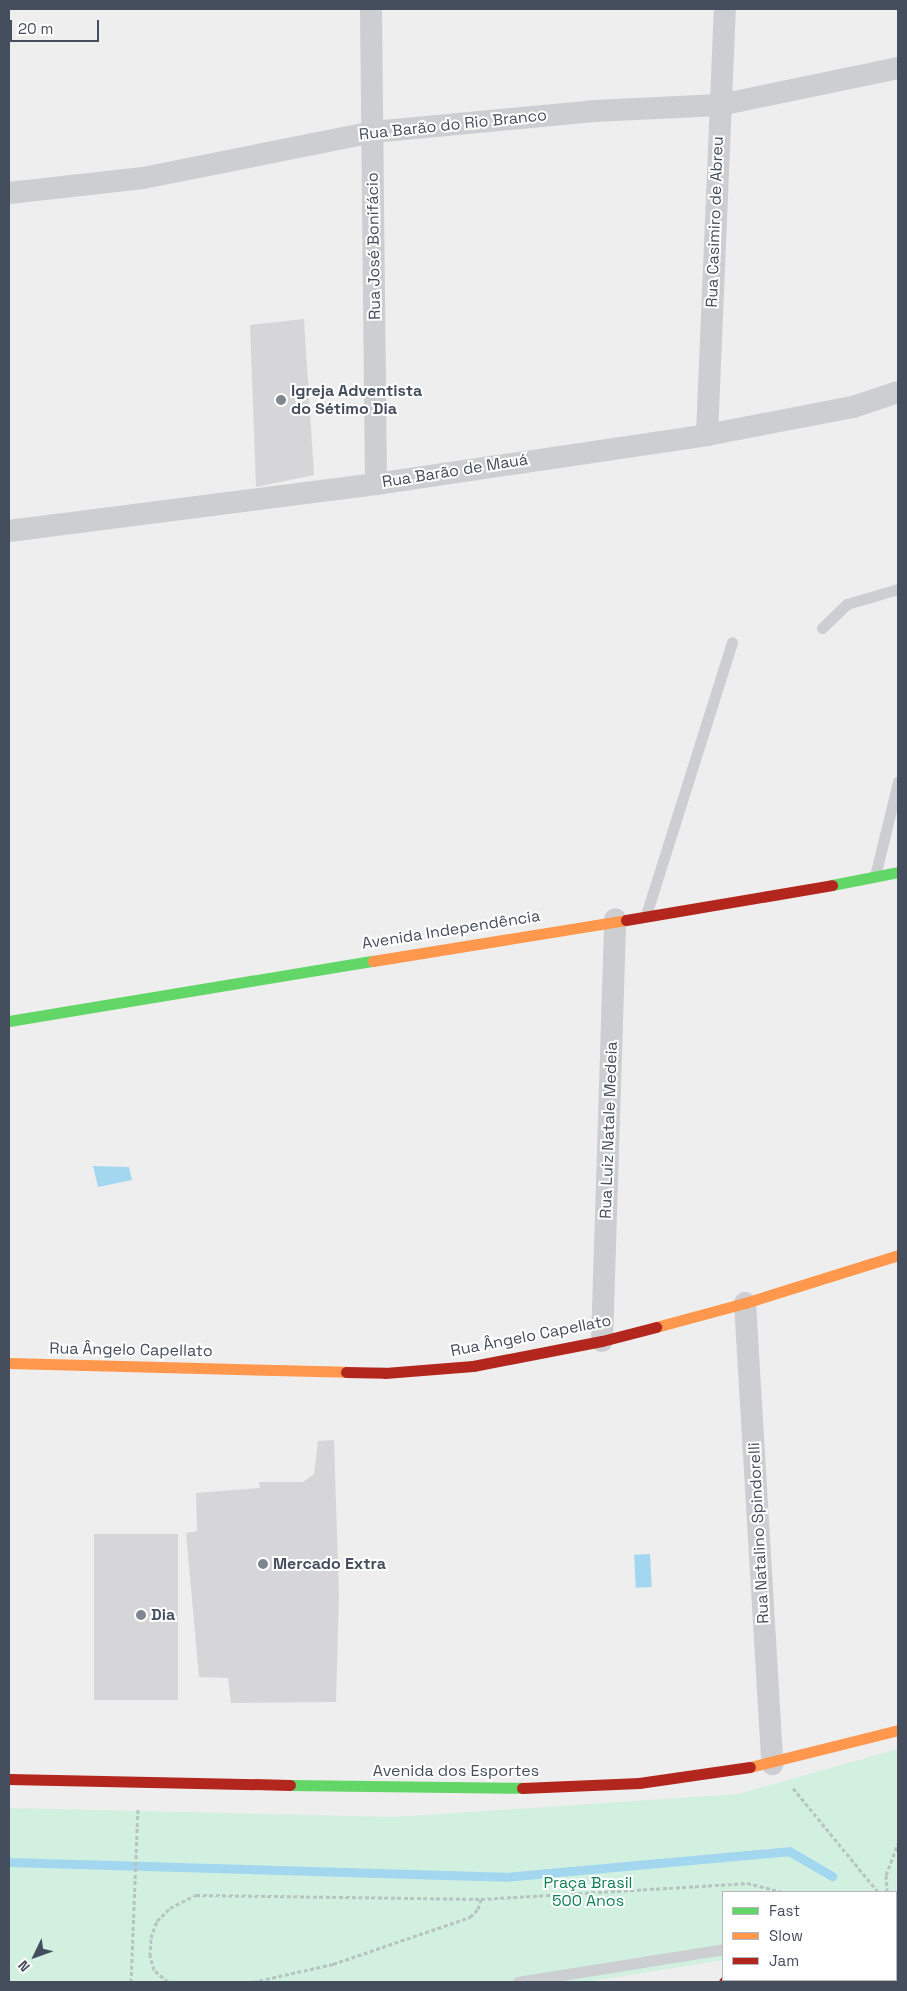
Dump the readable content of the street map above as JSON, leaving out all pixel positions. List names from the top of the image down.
{
  "streets": {
    "main road": ["Avenida Independência", "Rua Ângelo Capellato", "Avenida dos Esportes"],
    "street": [
      "Rua Barão do Rio Branco",
      "Rua Casimiro de Abreu",
      "Rua José Bonifácio",
      "Rua Barão de Mauá",
      "Rua Luiz Natale Medeia",
      "Rua Natalino Spindorelli"
    ]
  },
  "crossings": [
    ["Rua Barão do Rio Branco", "Rua Casimiro de Abreu"],
    ["Rua Barão do Rio Branco", "Rua José Bonifácio"],
    ["Rua Casimiro de Abreu", "Rua Barão de Mauá"],
    ["Rua José Bonifácio", "Rua Barão de Mauá"],
    ["Avenida Independência", "Rua Luiz Natale Medeia"],
    ["Rua Luiz Natale Medeia", "Rua Ângelo Capellato"],
    ["Rua Ângelo Capellato", "Rua Natalino Spindorelli"],
    ["Rua Natalino Spindorelli", "Avenida dos Esportes"]
  ],
  "parks": ["Praça Brasil 500 Anos"],
  "places": ["Igreja Adventista do Sétimo Dia", "Mercado Extra", "Dia"],
  "legend": ["Fast", "Slow", "Jam"],
  "scale_bar": "20 m",
  "north": "bottom left"
}
